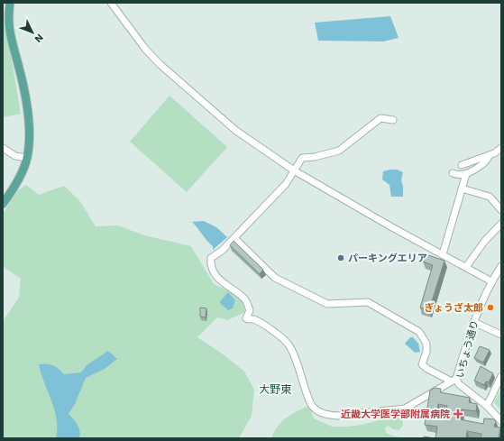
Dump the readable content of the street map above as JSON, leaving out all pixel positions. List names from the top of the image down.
{
  "streets": {
    "street": ["いちょう通り"]
  },
  "districts": ["大野東"],
  "places": {
    "other": ["パーキングエリア", "ぎょうざ太郎"],
    "health": ["近畿大学医学部附属病院"]
  },
  "north": "bottom right"
}
